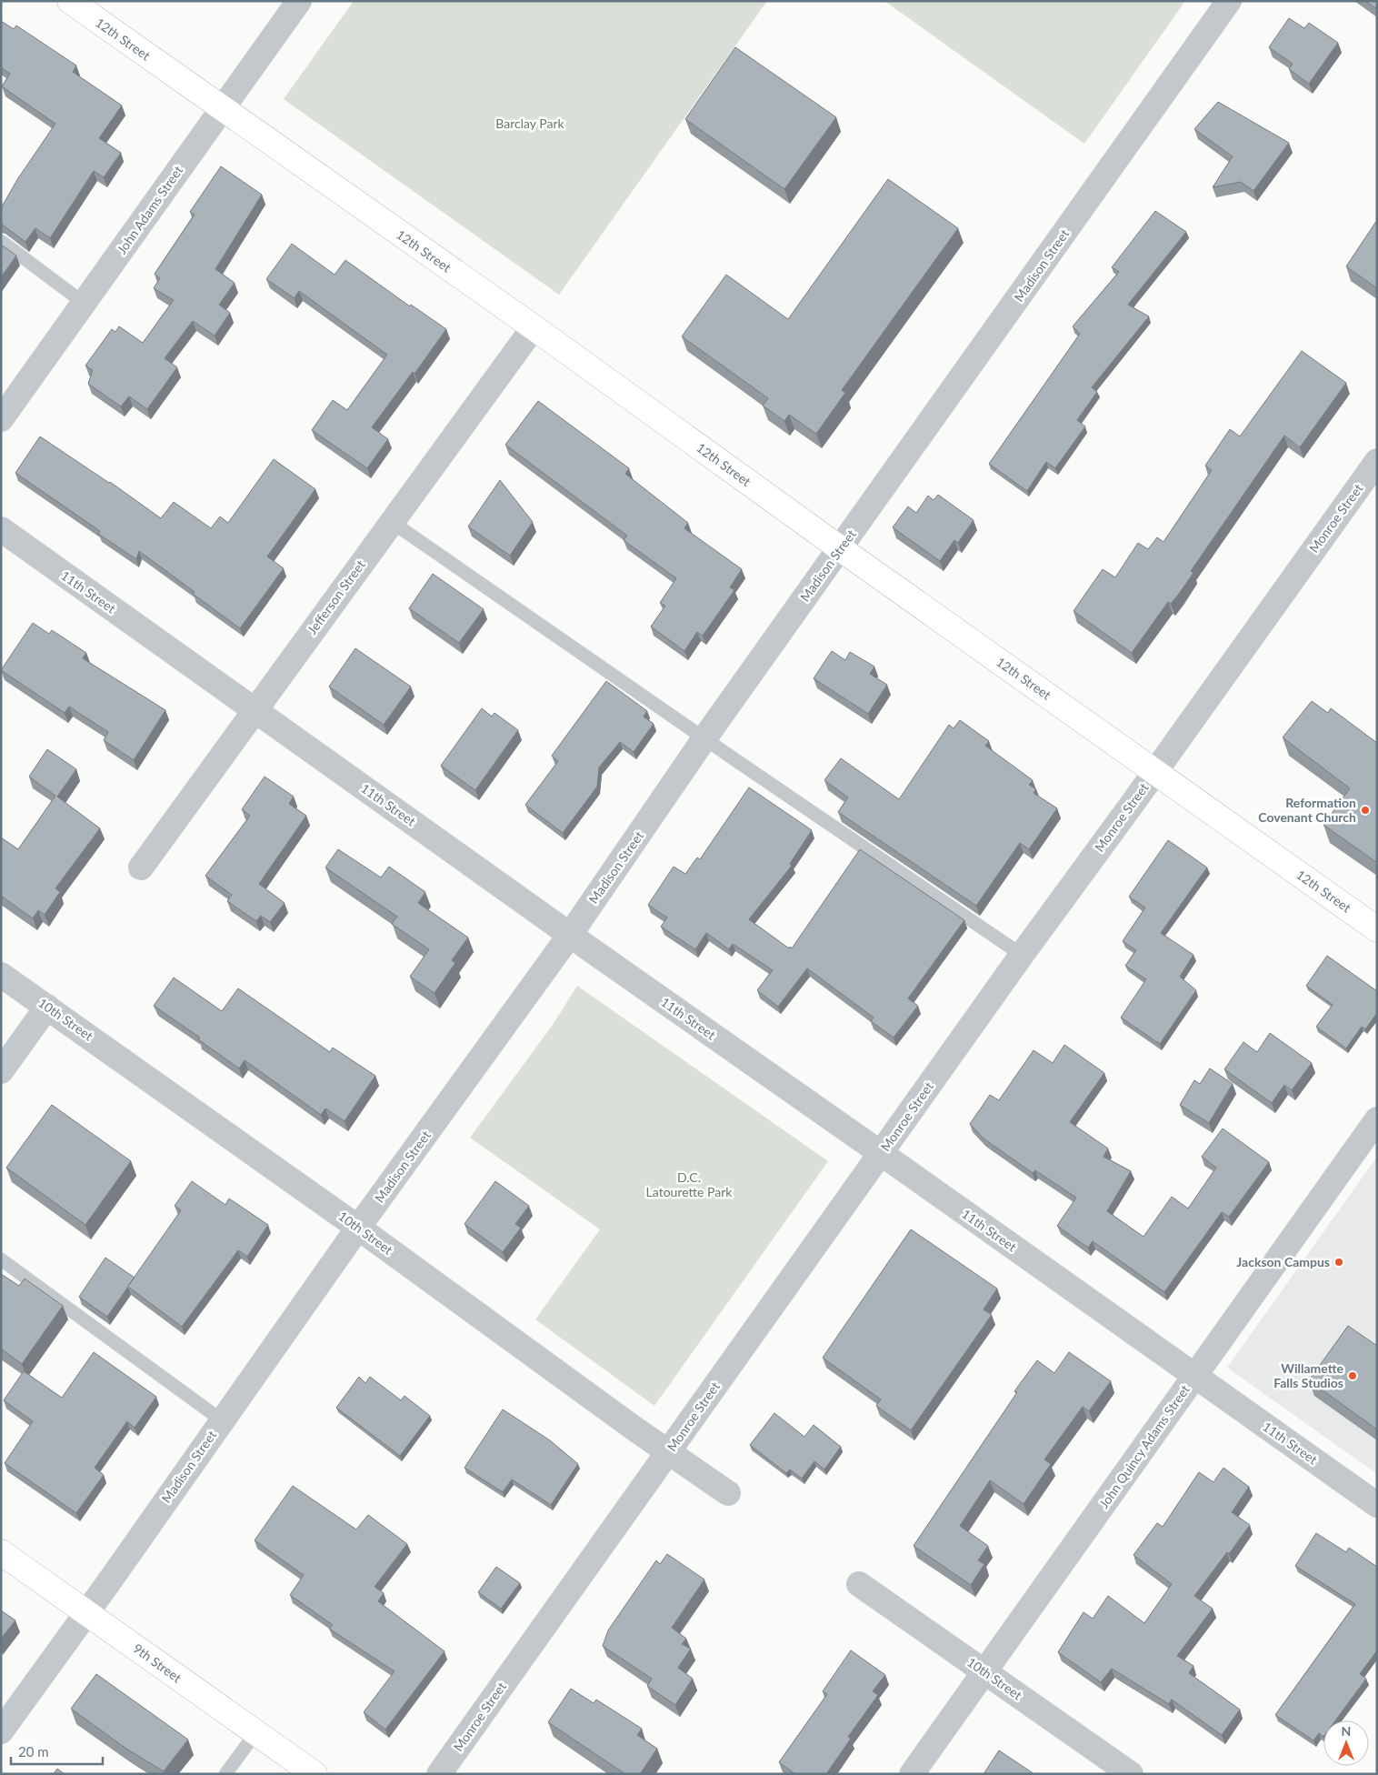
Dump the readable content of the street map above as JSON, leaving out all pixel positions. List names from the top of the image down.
{
  "streets": {
    "street": [
      "12th Street",
      "John Adams Street",
      "Madison Street",
      "Monroe Street",
      "11th Street",
      "Jefferson Street",
      "10th Street",
      "John Quincy Adams Street",
      "9th Street"
    ]
  },
  "crossings": [
    ["12th Street", "John Adams Street"],
    ["12th Street", "Madison Street"],
    ["12th Street", "Monroe Street"],
    ["12th Street", "Jefferson Street"],
    ["Madison Street", "11th Street"],
    ["Madison Street", "10th Street"],
    ["Madison Street", "9th Street"],
    ["Monroe Street", "11th Street"],
    ["Monroe Street", "10th Street"],
    ["11th Street", "Jefferson Street"],
    ["11th Street", "John Quincy Adams Street"],
    ["10th Street", "John Quincy Adams Street"]
  ],
  "parks": ["Barclay Park", "D.C. Latourette Park"],
  "places": ["Reformation Covenant Church", "Jackson Campus", "Willamette Falls Studios"],
  "scale_bar": "20 m",
  "north": "top"
}
